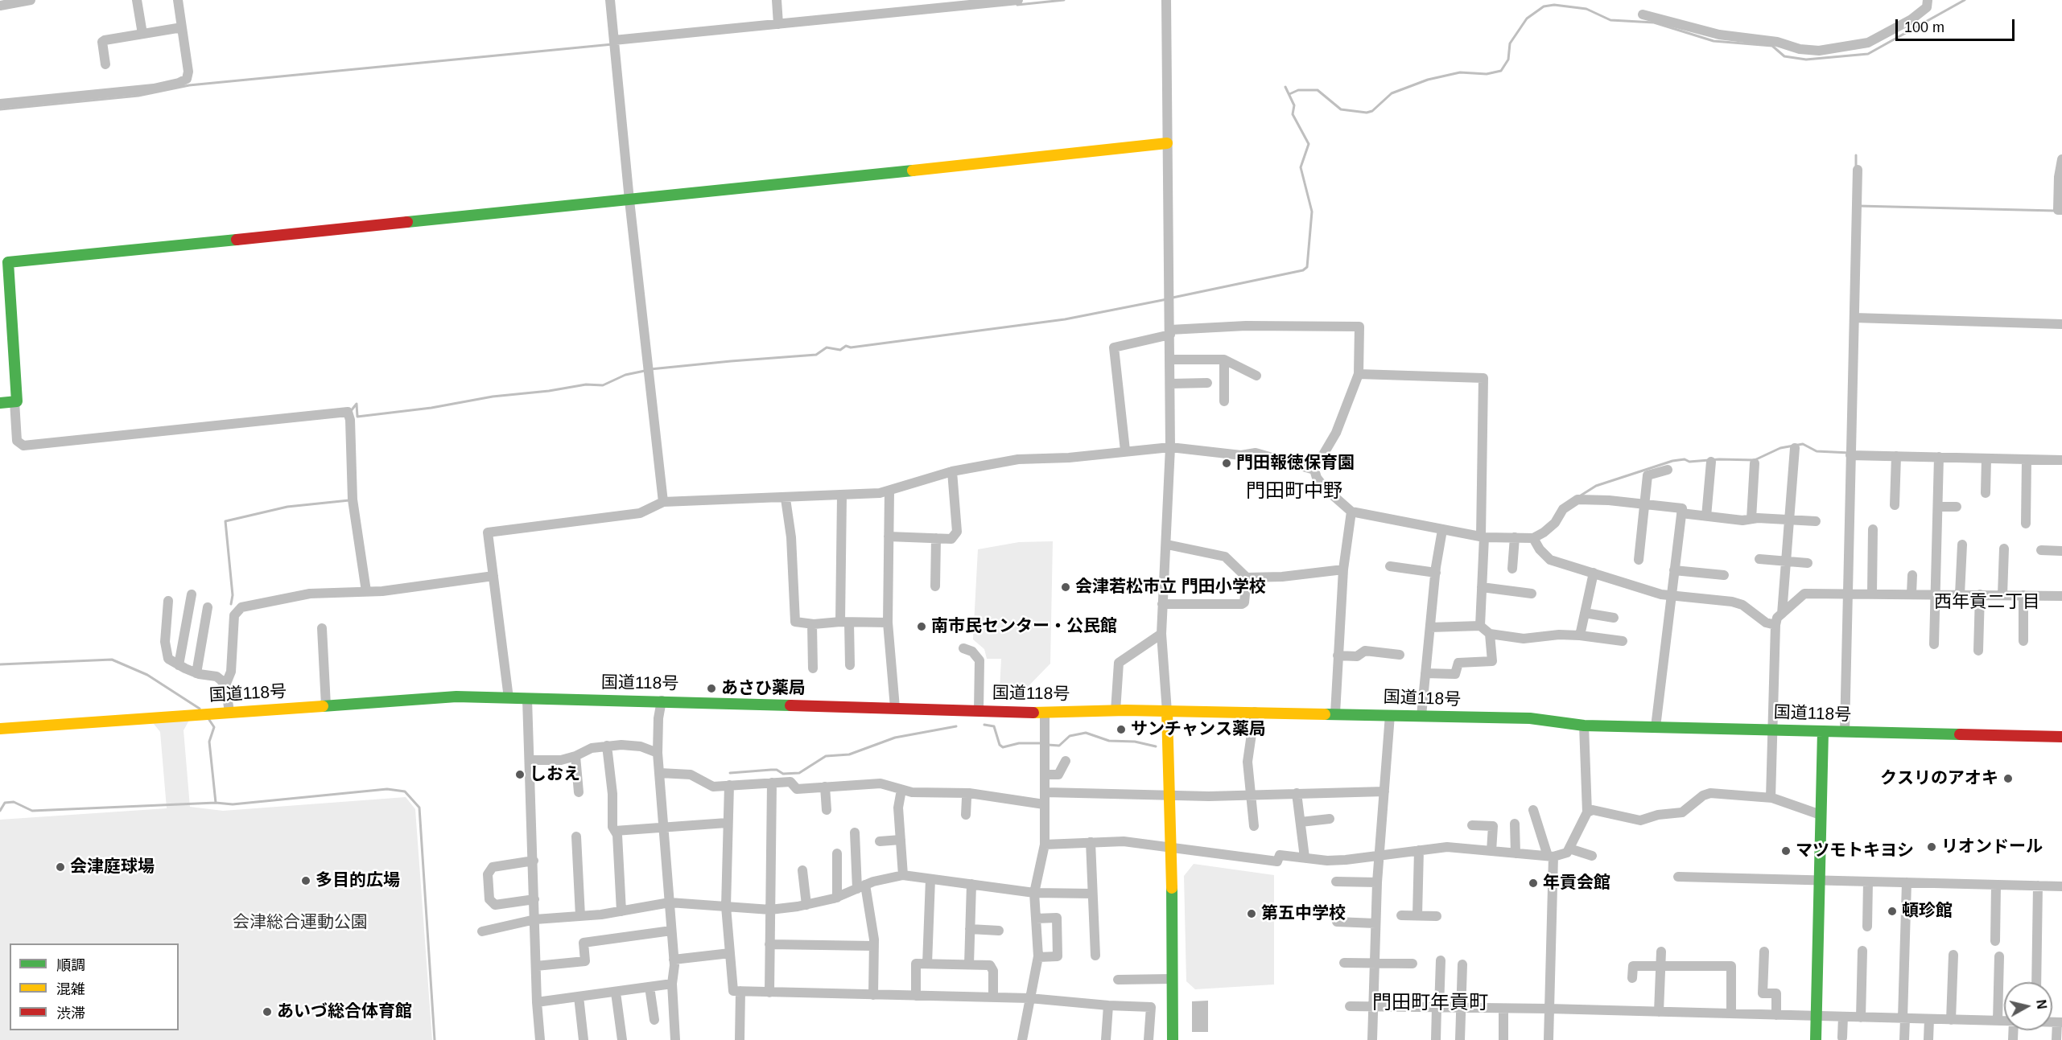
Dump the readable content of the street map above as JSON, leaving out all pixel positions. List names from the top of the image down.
{
  "streets": {
    "main road": ["国道118号"]
  },
  "districts": ["門田町中野", "西年貢二丁目", "門田町年貢町"],
  "parks": ["会津総合運動公園"],
  "places": [
    "門田報徳保育園",
    "会津若松市立 門田小学校",
    "南市民センター・公民館",
    "あさひ薬局",
    "サンチャンス薬局",
    "しおえ",
    "クスリのアオキ",
    "リオンドール",
    "マツモトキヨシ",
    "会津庭球場",
    "多目的広場",
    "年貢会館",
    "頓珍館",
    "第五中学校",
    "あいづ総合体育館"
  ],
  "legend": ["順調", "混雑", "渋滞"],
  "scale_bar": "100 m",
  "north": "right"
}
